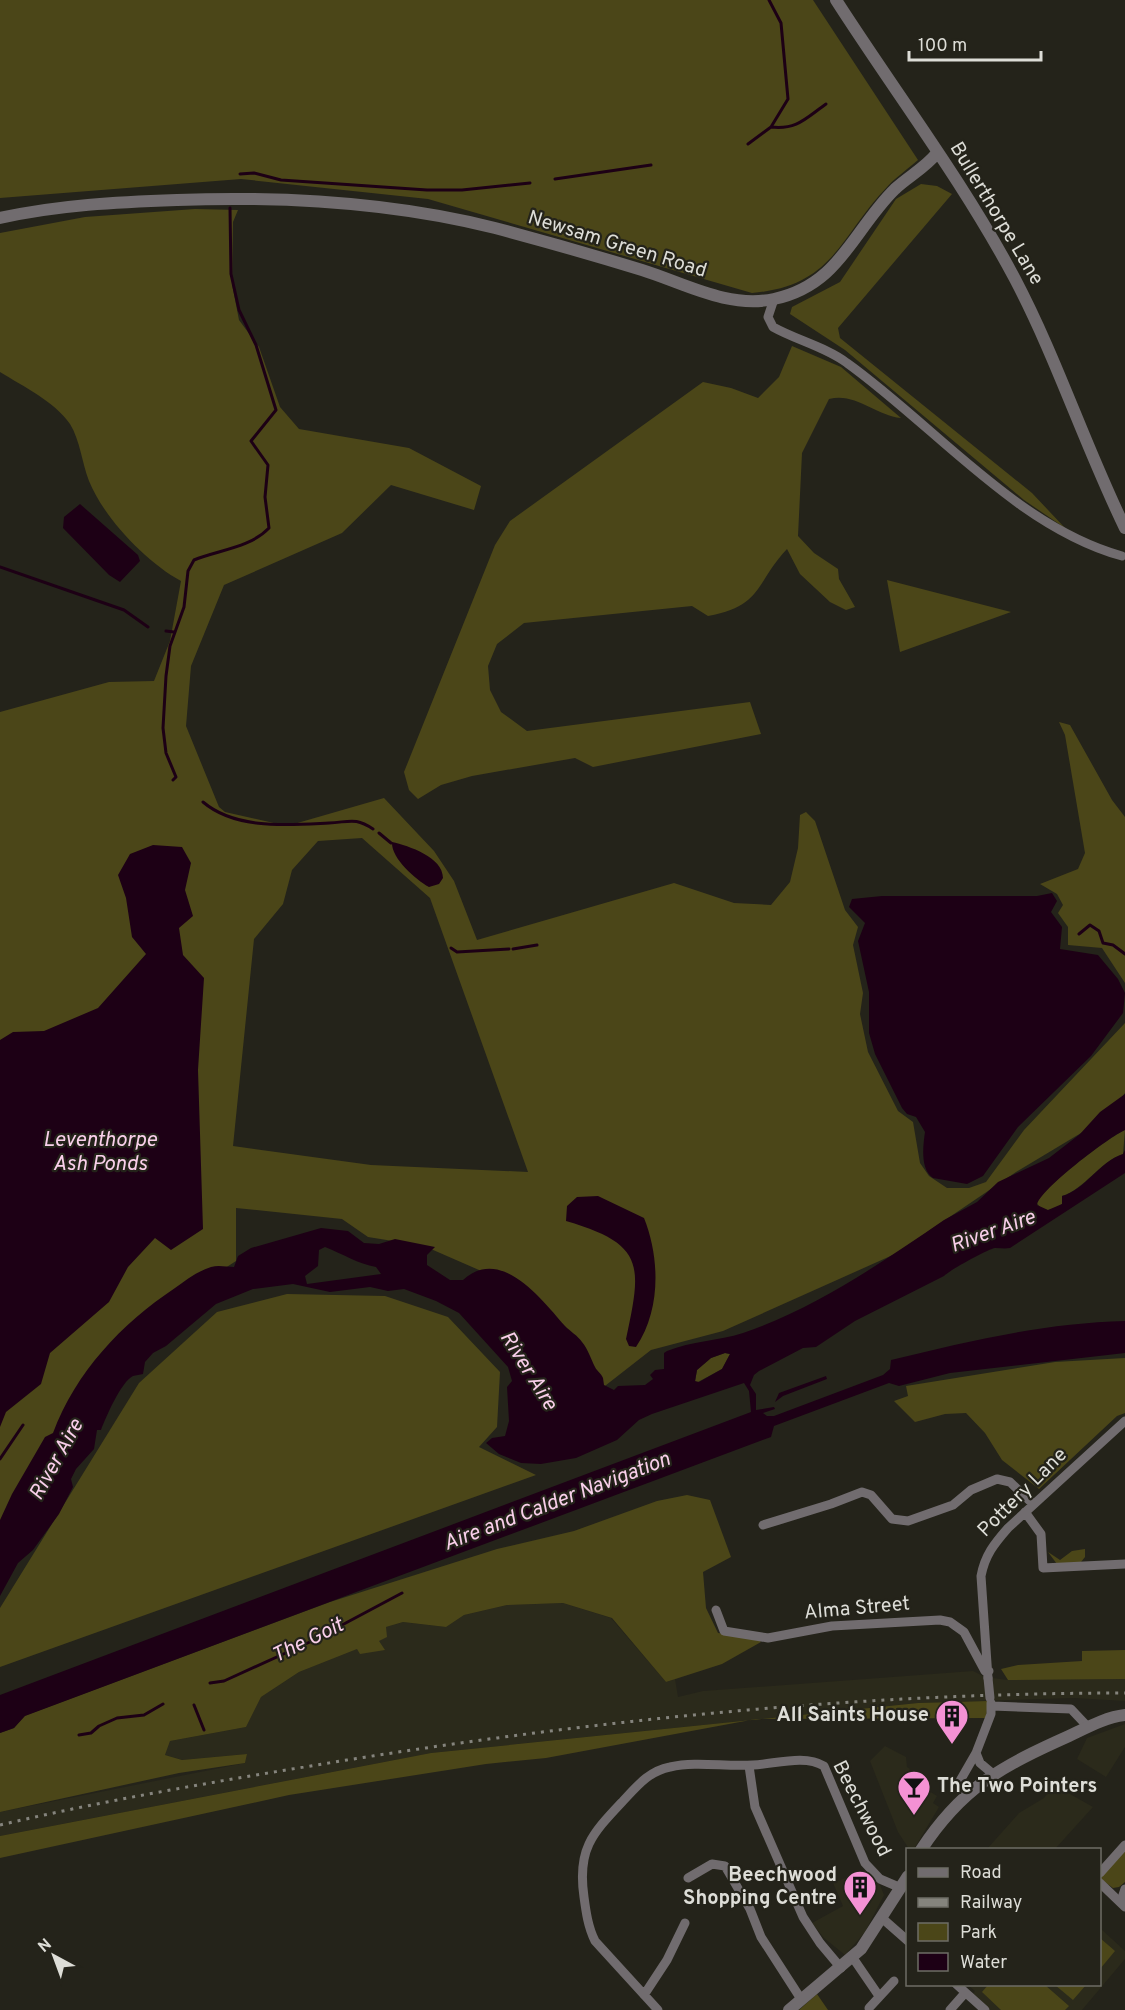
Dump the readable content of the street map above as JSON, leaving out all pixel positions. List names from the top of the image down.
{
  "streets": {
    "street": [
      "Bullerthorpe Lane",
      "Newsam Green Road",
      "Pottery Lane",
      "Alma Street",
      "Beechwood"
    ]
  },
  "crossings": [
    ["Bullerthorpe Lane", "Newsam Green Road"],
    ["Pottery Lane", "Alma Street"]
  ],
  "water": [
    "Leventhorpe Ash Ponds",
    "River Aire",
    "Aire and Calder Navigation",
    "The Goit"
  ],
  "places": {
    "building": ["All Saints House", "Beechwood Shopping Centre"],
    "bar": ["The Two Pointers"]
  },
  "legend": [
    "Road",
    "Railway",
    "Park",
    "Water"
  ],
  "scale_bar": "100 m",
  "north": "top left"
}
